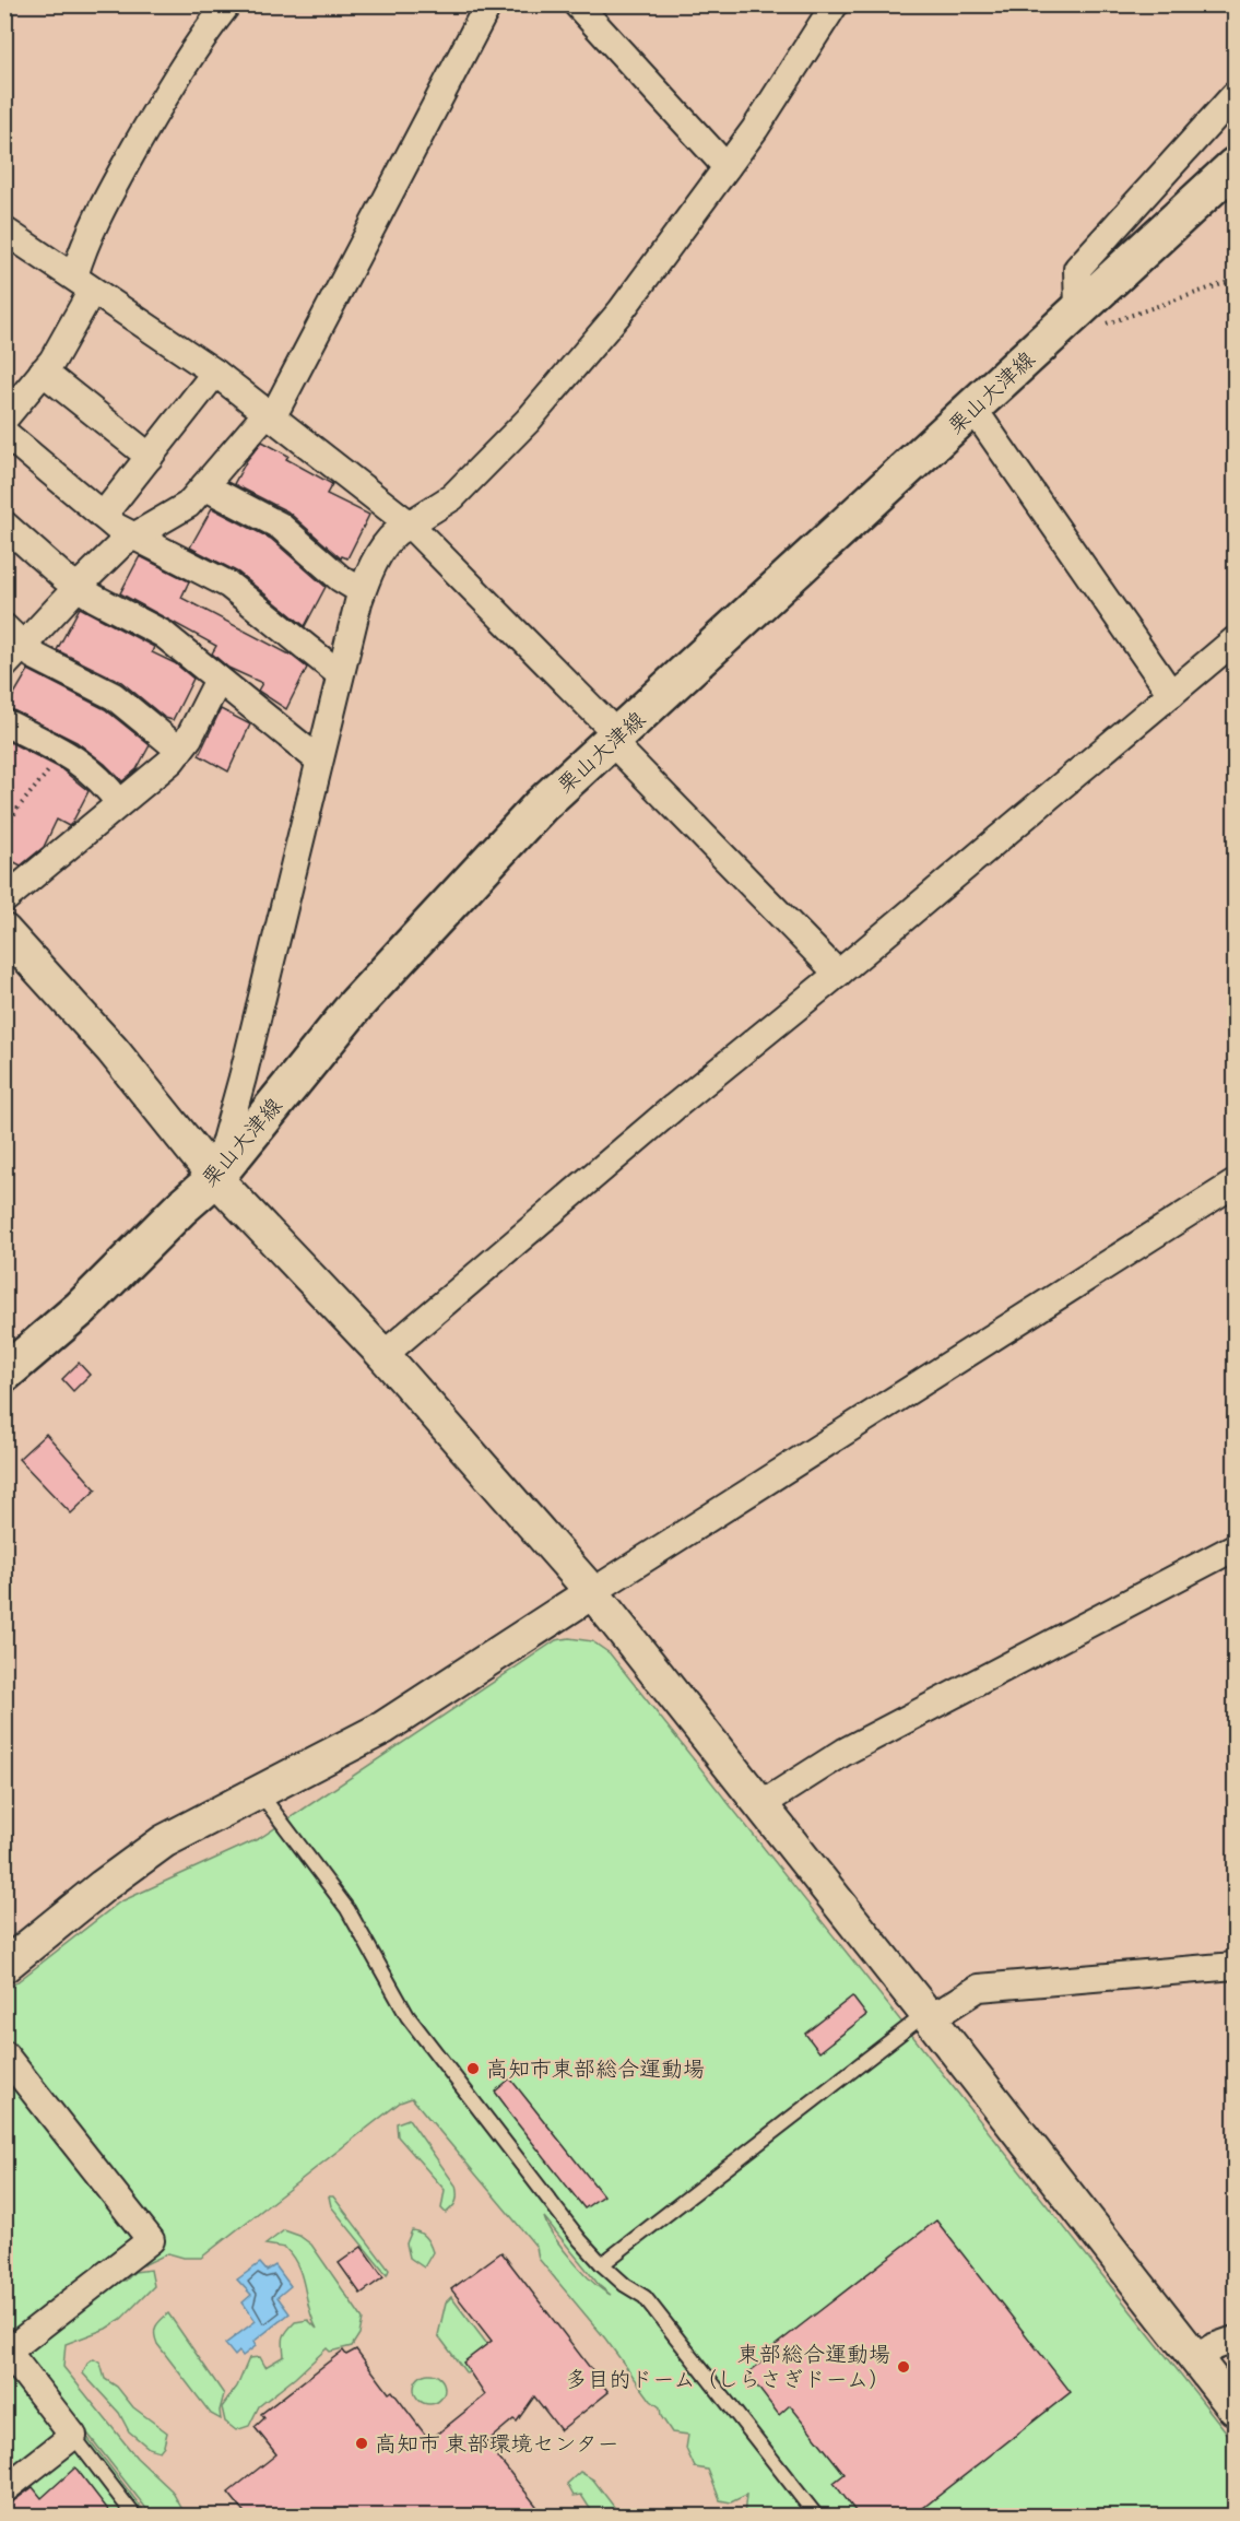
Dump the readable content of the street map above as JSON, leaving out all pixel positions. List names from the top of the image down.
{
  "streets": {
    "main road": ["栗山大津線"]
  },
  "places": ["高知市東部総合運動場", "東部総合運動場 多目的ドーム（しらさぎドーム）", "高知市 東部環境センター"]
}
